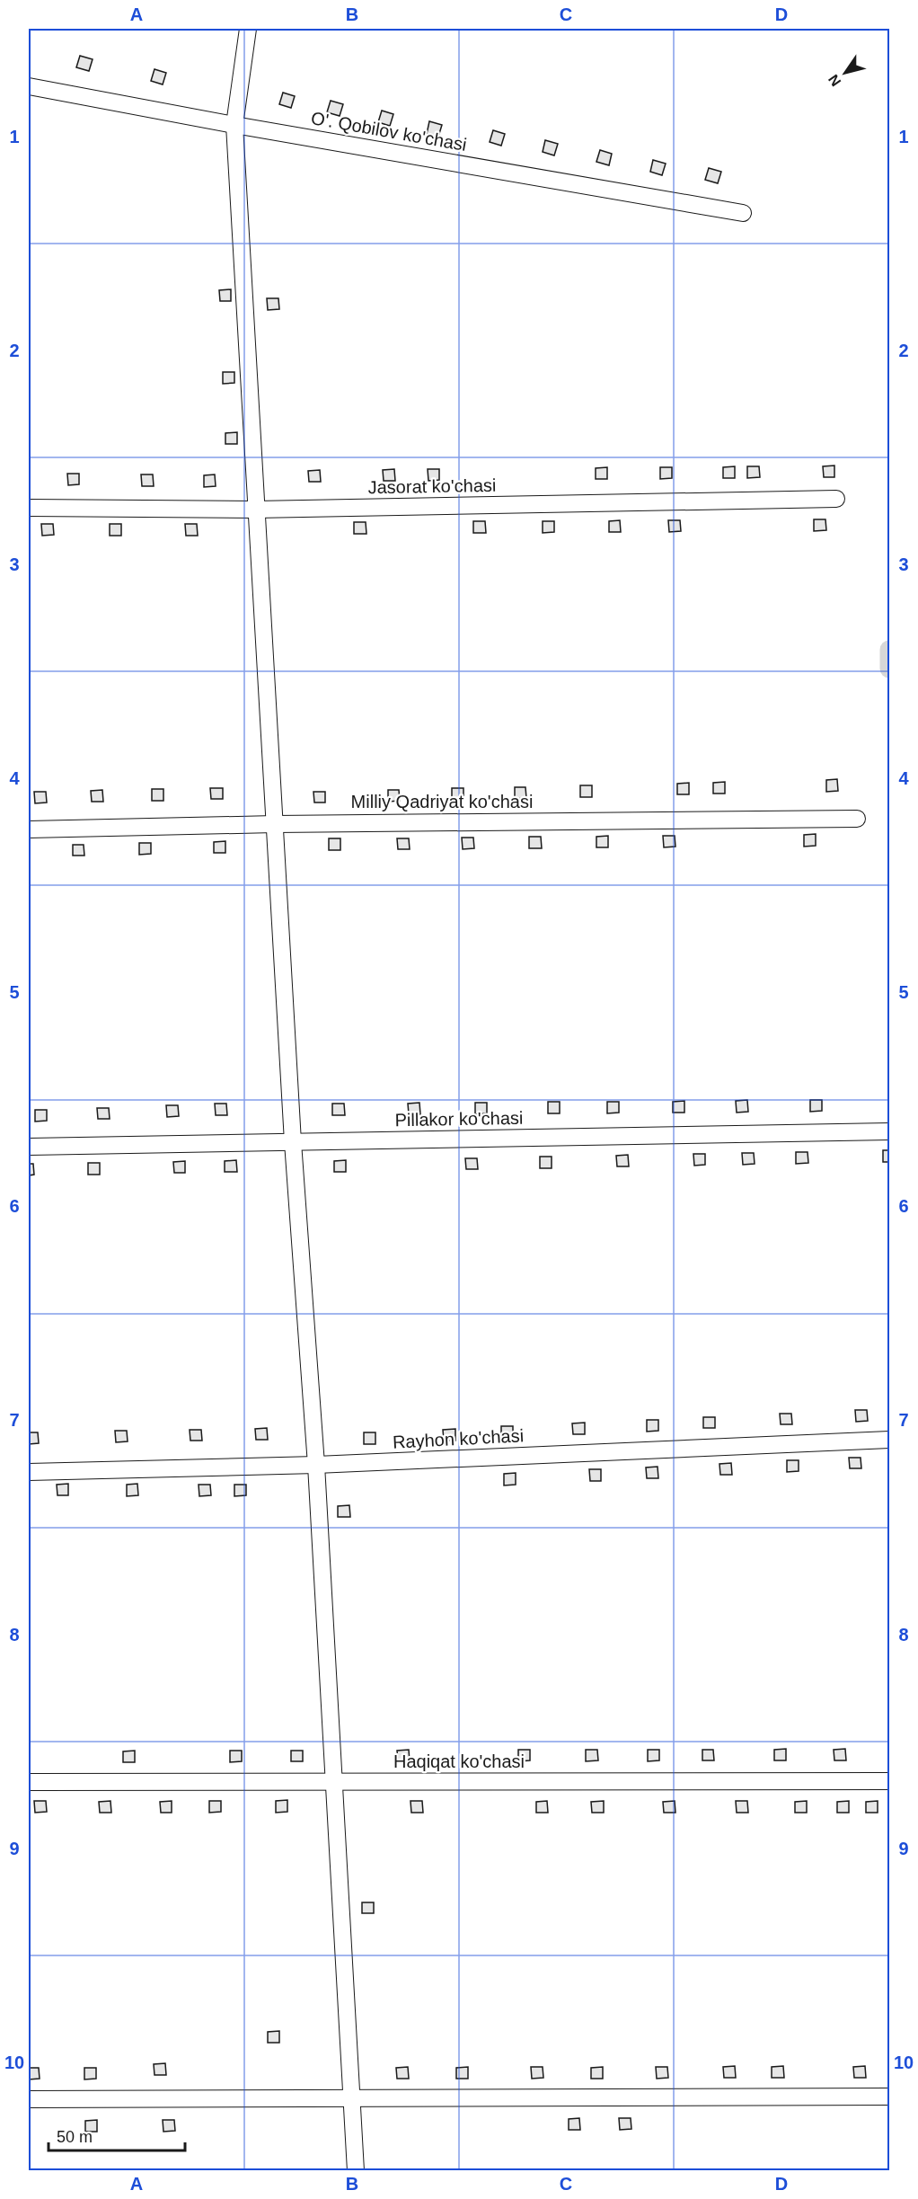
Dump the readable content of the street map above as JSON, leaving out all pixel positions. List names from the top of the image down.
{
  "streets": {
    "street": [
      "O'. Qobilov ko'chasi",
      "Jasorat ko'chasi",
      "Milliy Qadriyat ko'chasi",
      "Pillakor ko'chasi",
      "Rayhon ko'chasi",
      "Haqiqat ko'chasi"
    ]
  },
  "scale_bar": "50 m",
  "north": "bottom left",
  "grid": {
    "columns": [
      "A",
      "B",
      "C",
      "D"
    ],
    "rows": [
      "1",
      "2",
      "3",
      "4",
      "5",
      "6",
      "7",
      "8",
      "9",
      "10"
    ]
  }
}
